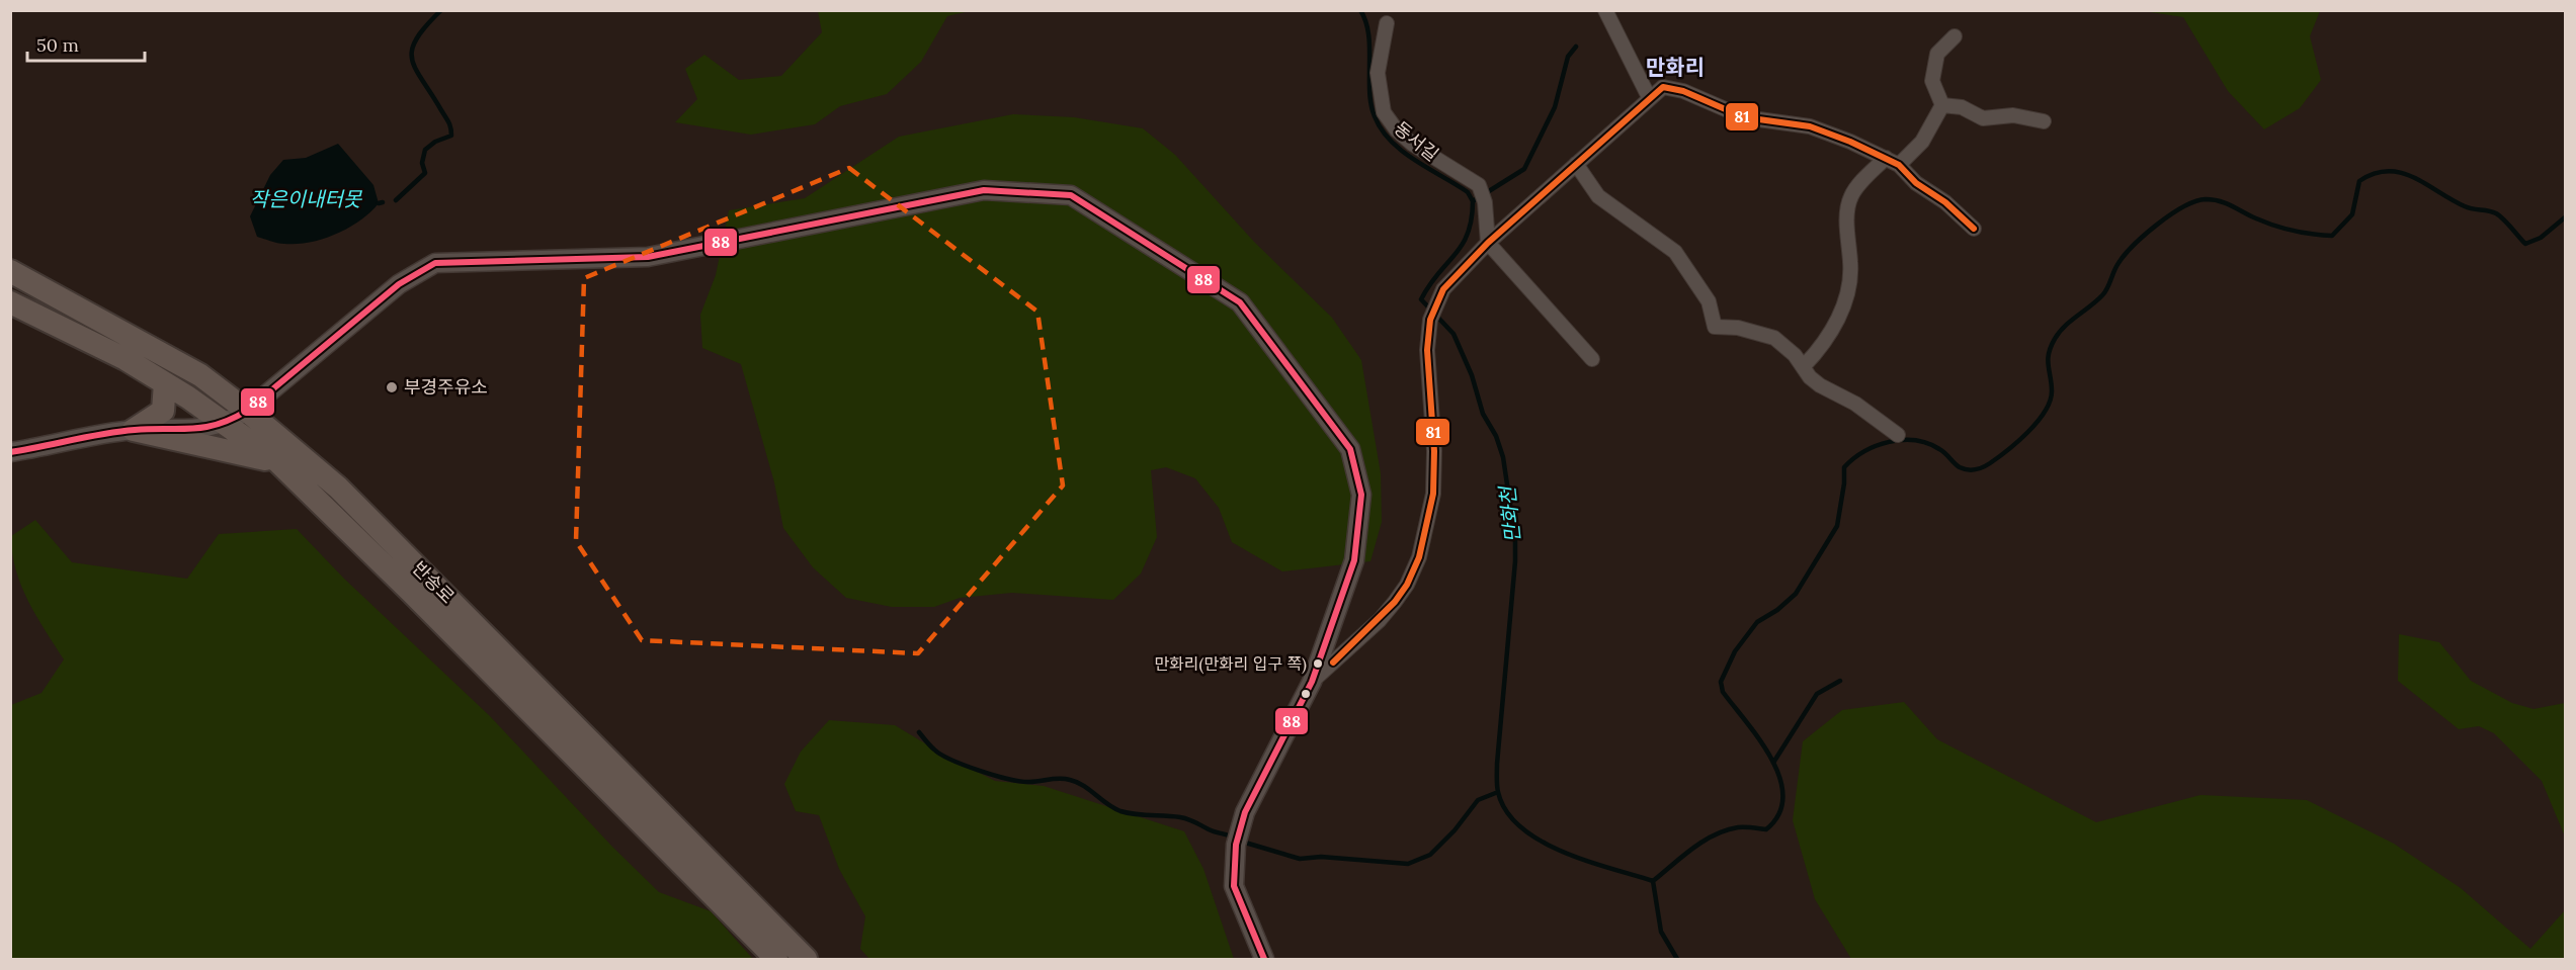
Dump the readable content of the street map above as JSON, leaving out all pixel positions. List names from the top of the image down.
{
  "streets": {
    "main road": ["반송로"],
    "street": ["동서길"]
  },
  "districts": ["만화리"],
  "water": ["작은이내터못", "만화천"],
  "places": ["부경주유소", "만화리(만화리 입구 쪽)"],
  "lines": ["transit line 81", "transit line 88"],
  "scale_bar": "50 m"
}
